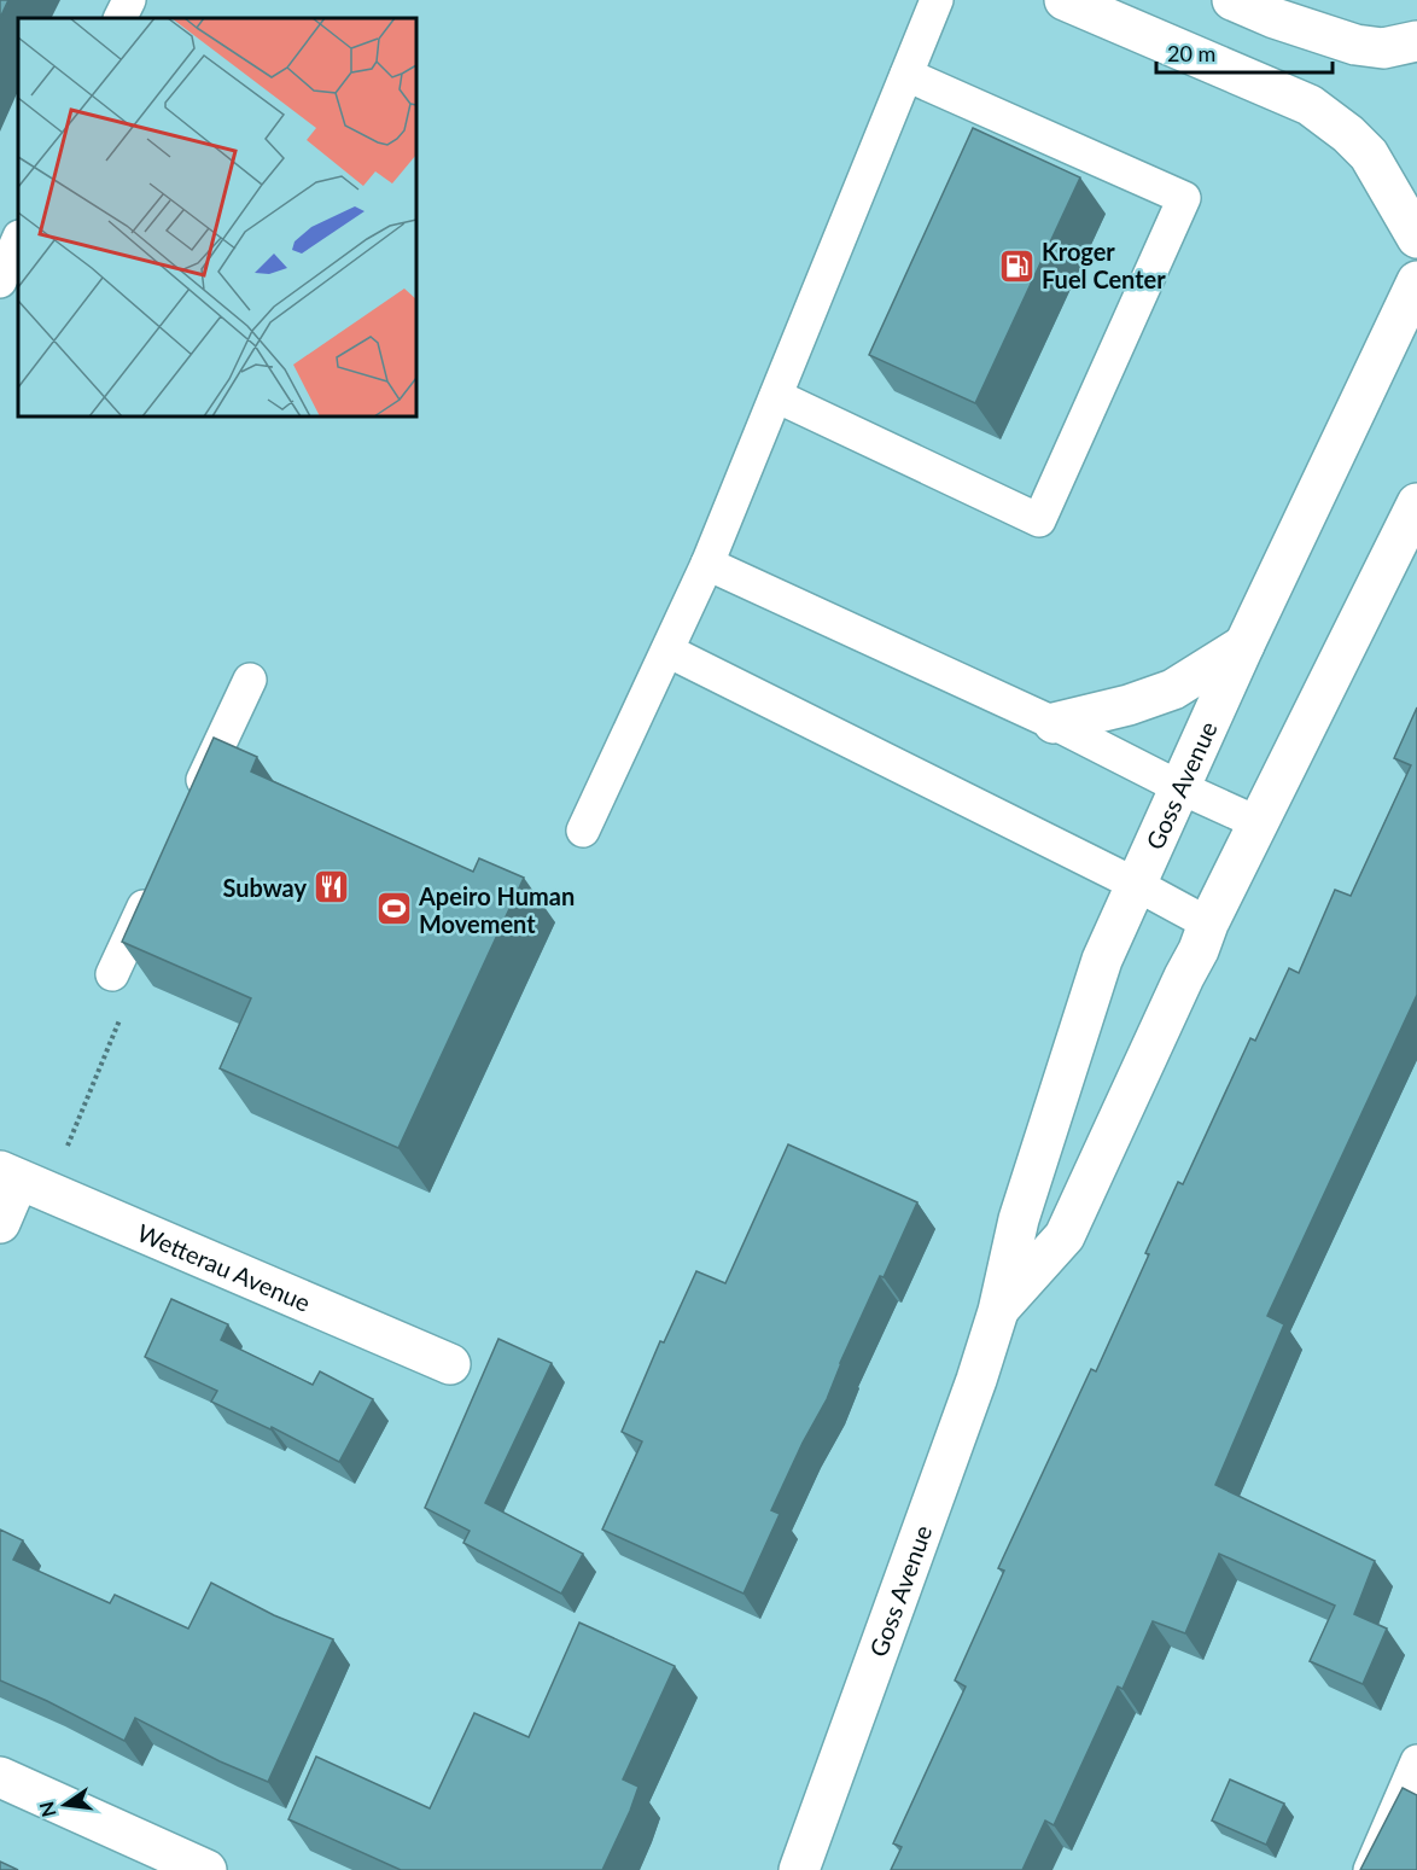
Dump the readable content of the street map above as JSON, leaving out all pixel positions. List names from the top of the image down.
{
  "streets": {
    "main road": ["Goss Avenue", "Wetterau Avenue"]
  },
  "places": {
    "fuel station": ["Kroger Fuel Center"],
    "restaurant": ["Subway"],
    "sports": ["Apeiro Human Movement"]
  },
  "scale_bar": "20 m",
  "north": "left"
}
